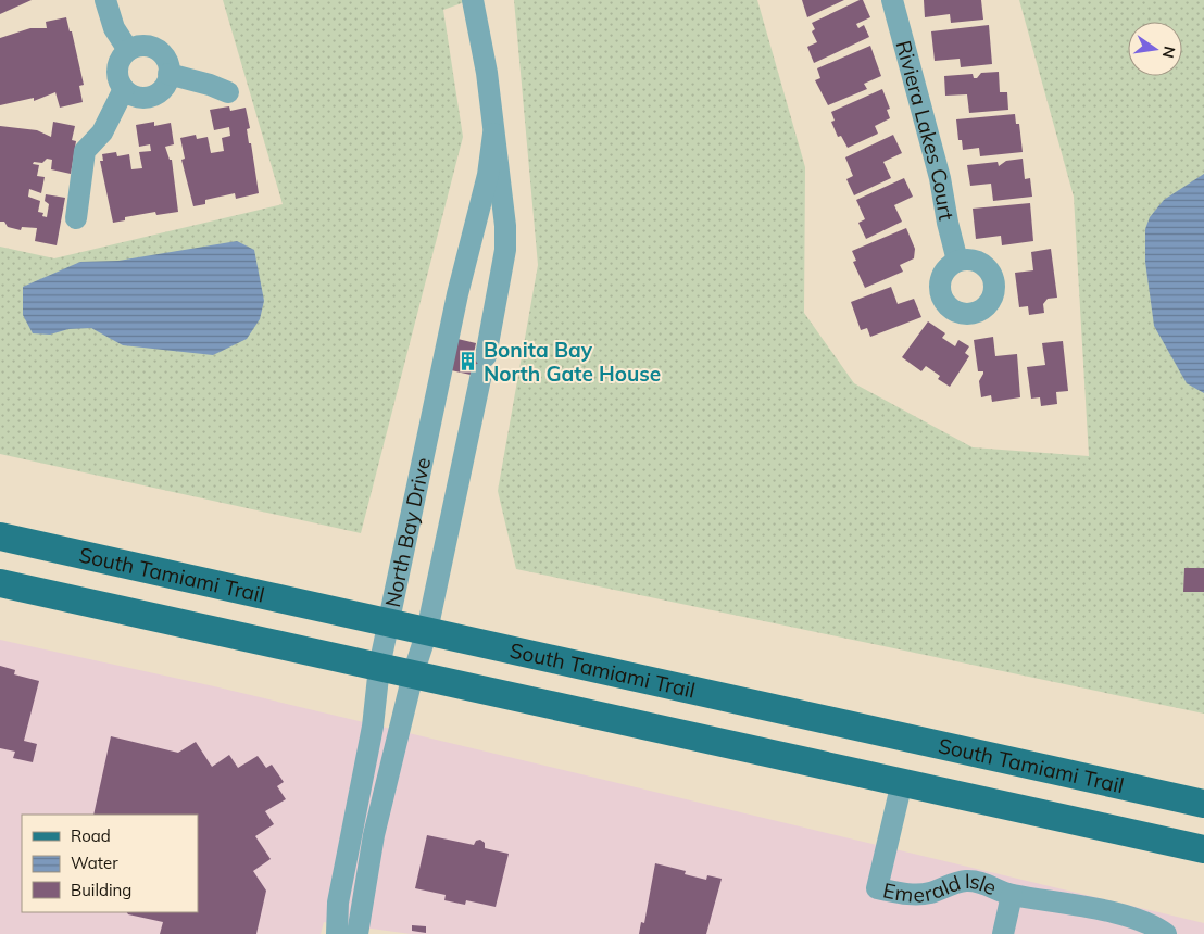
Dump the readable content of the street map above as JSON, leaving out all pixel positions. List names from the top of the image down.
{
  "streets": {
    "main road": ["South Tamiami Trail"],
    "street": ["Riviera Lakes Court", "North Bay Drive", "Emerald Isle"]
  },
  "crossings": [
    ["North Bay Drive", "South Tamiami Trail"]
  ],
  "places": {
    "building": ["Bonita Bay North Gate House"]
  },
  "legend": ["Road", "Water", "Building"],
  "north": "right"
}
